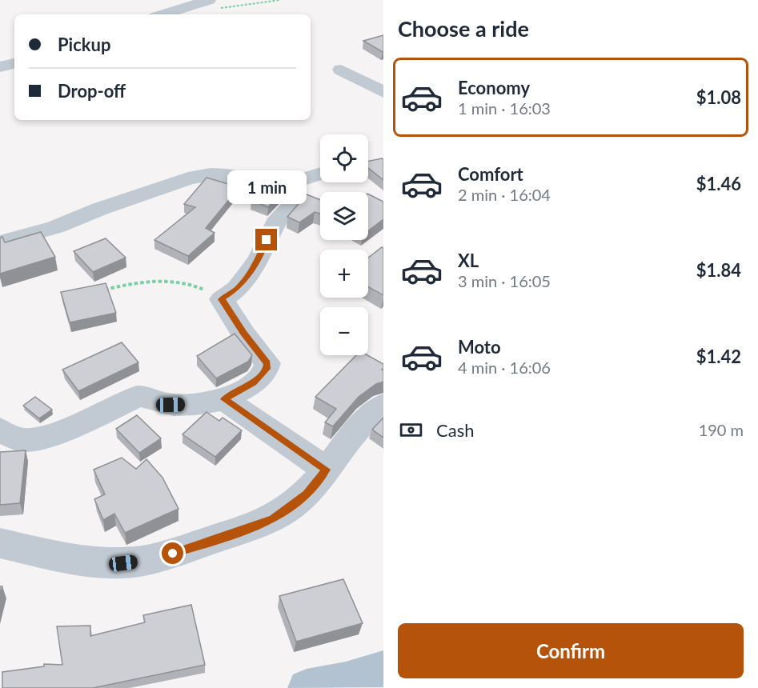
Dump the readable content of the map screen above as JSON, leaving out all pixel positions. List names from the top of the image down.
{
  "page": {
    "heading": "Choose a ride",
    "banner": ["Pickup", "Drop-off"],
    "list": [
      {
        "name": "Economy",
        "note": "1 min · 16:03",
        "value": "$1.08"
      },
      {
        "name": "Comfort",
        "note": "2 min · 16:04",
        "value": "$1.46"
      },
      {
        "name": "XL",
        "note": "3 min · 16:05",
        "value": "$1.84"
      },
      {
        "name": "Moto",
        "note": "4 min · 16:06",
        "value": "$1.42"
      }
    ],
    "map_buttons": ["+", "−"],
    "bubble": "1 min",
    "pay": ["Cash", "190 m"],
    "buttons": "Confirm"
  }
}
